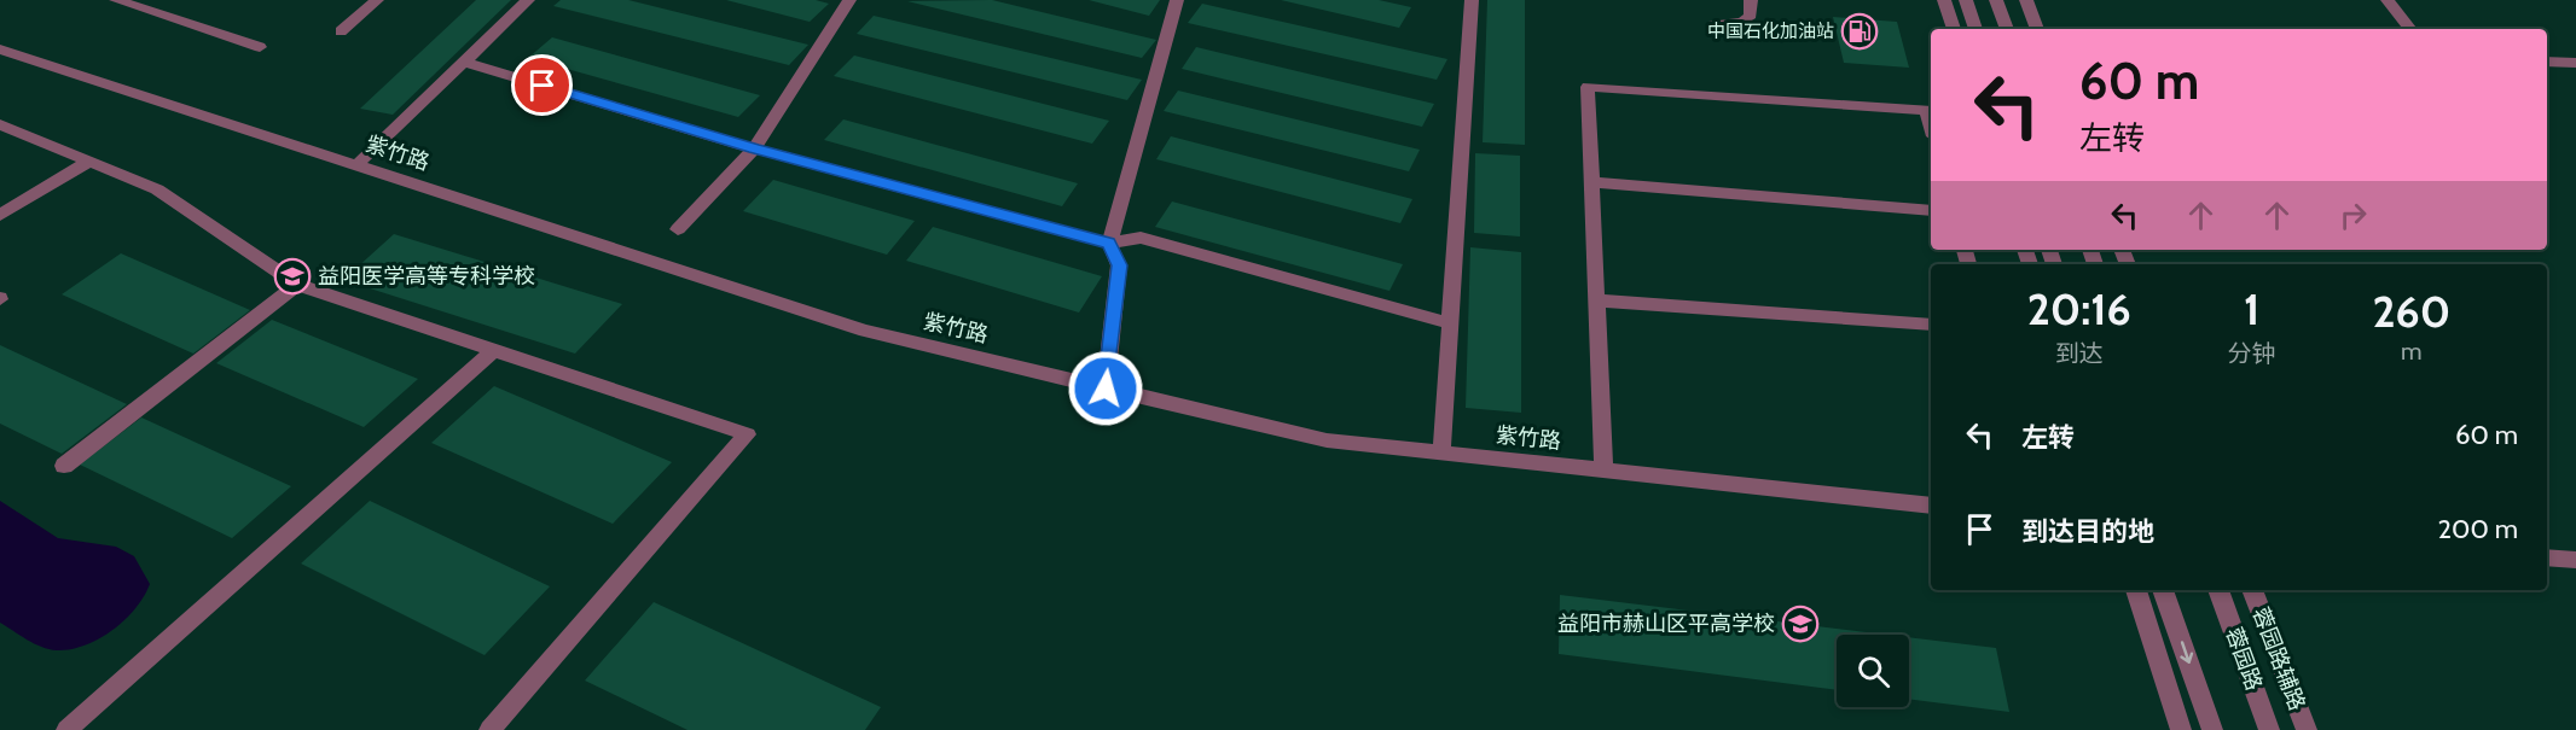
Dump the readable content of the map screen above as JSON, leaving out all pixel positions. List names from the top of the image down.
{
  "streets": {
    "street": ["紫竹路", "蓉园路", "蓉园路辅路"]
  },
  "places": {
    "fuel station": ["中国石化加油站"],
    "school or university": ["益阳医学高等专科学校", "益阳市赫山区平高学校"]
  },
  "page": {
    "turn": ["60 m", "左转"],
    "eta": [
      "20:16",
      "到达",
      "1",
      "分钟",
      "260",
      "m"
    ],
    "list": [
      {
        "name": "左转",
        "value": "60 m"
      },
      {
        "name": "到达目的地",
        "value": "200 m"
      }
    ]
  }
}
